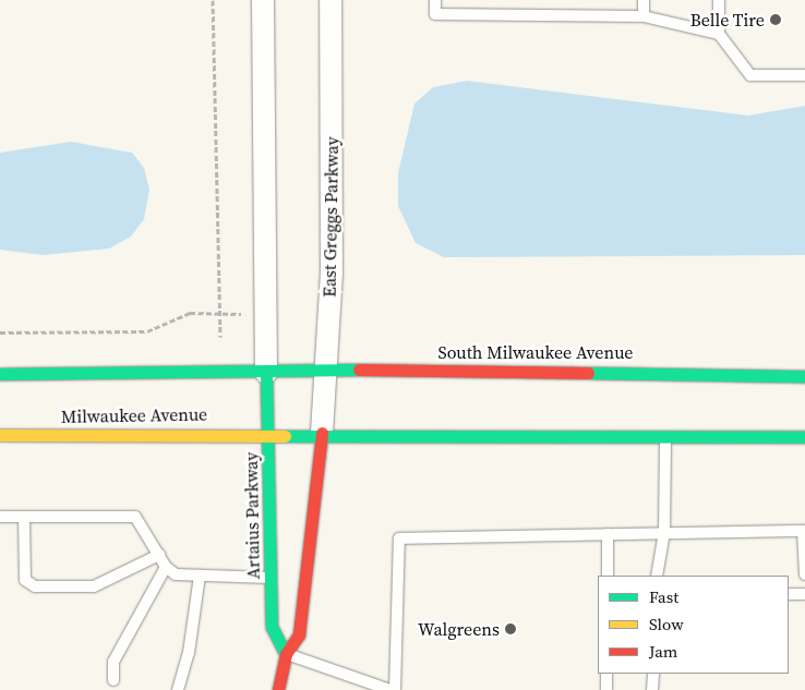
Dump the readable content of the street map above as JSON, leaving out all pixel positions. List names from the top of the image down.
{
  "streets": {
    "main road": ["South Milwaukee Avenue", "Milwaukee Avenue", "Artaius Parkway"],
    "street": ["East Greggs Parkway"]
  },
  "crossings": [
    ["East Greggs Parkway", "South Milwaukee Avenue"],
    ["South Milwaukee Avenue", "Artaius Parkway"],
    ["Milwaukee Avenue", "Artaius Parkway"]
  ],
  "places": ["Belle Tire", "Walgreens"],
  "legend": ["Fast", "Slow", "Jam"]
}
